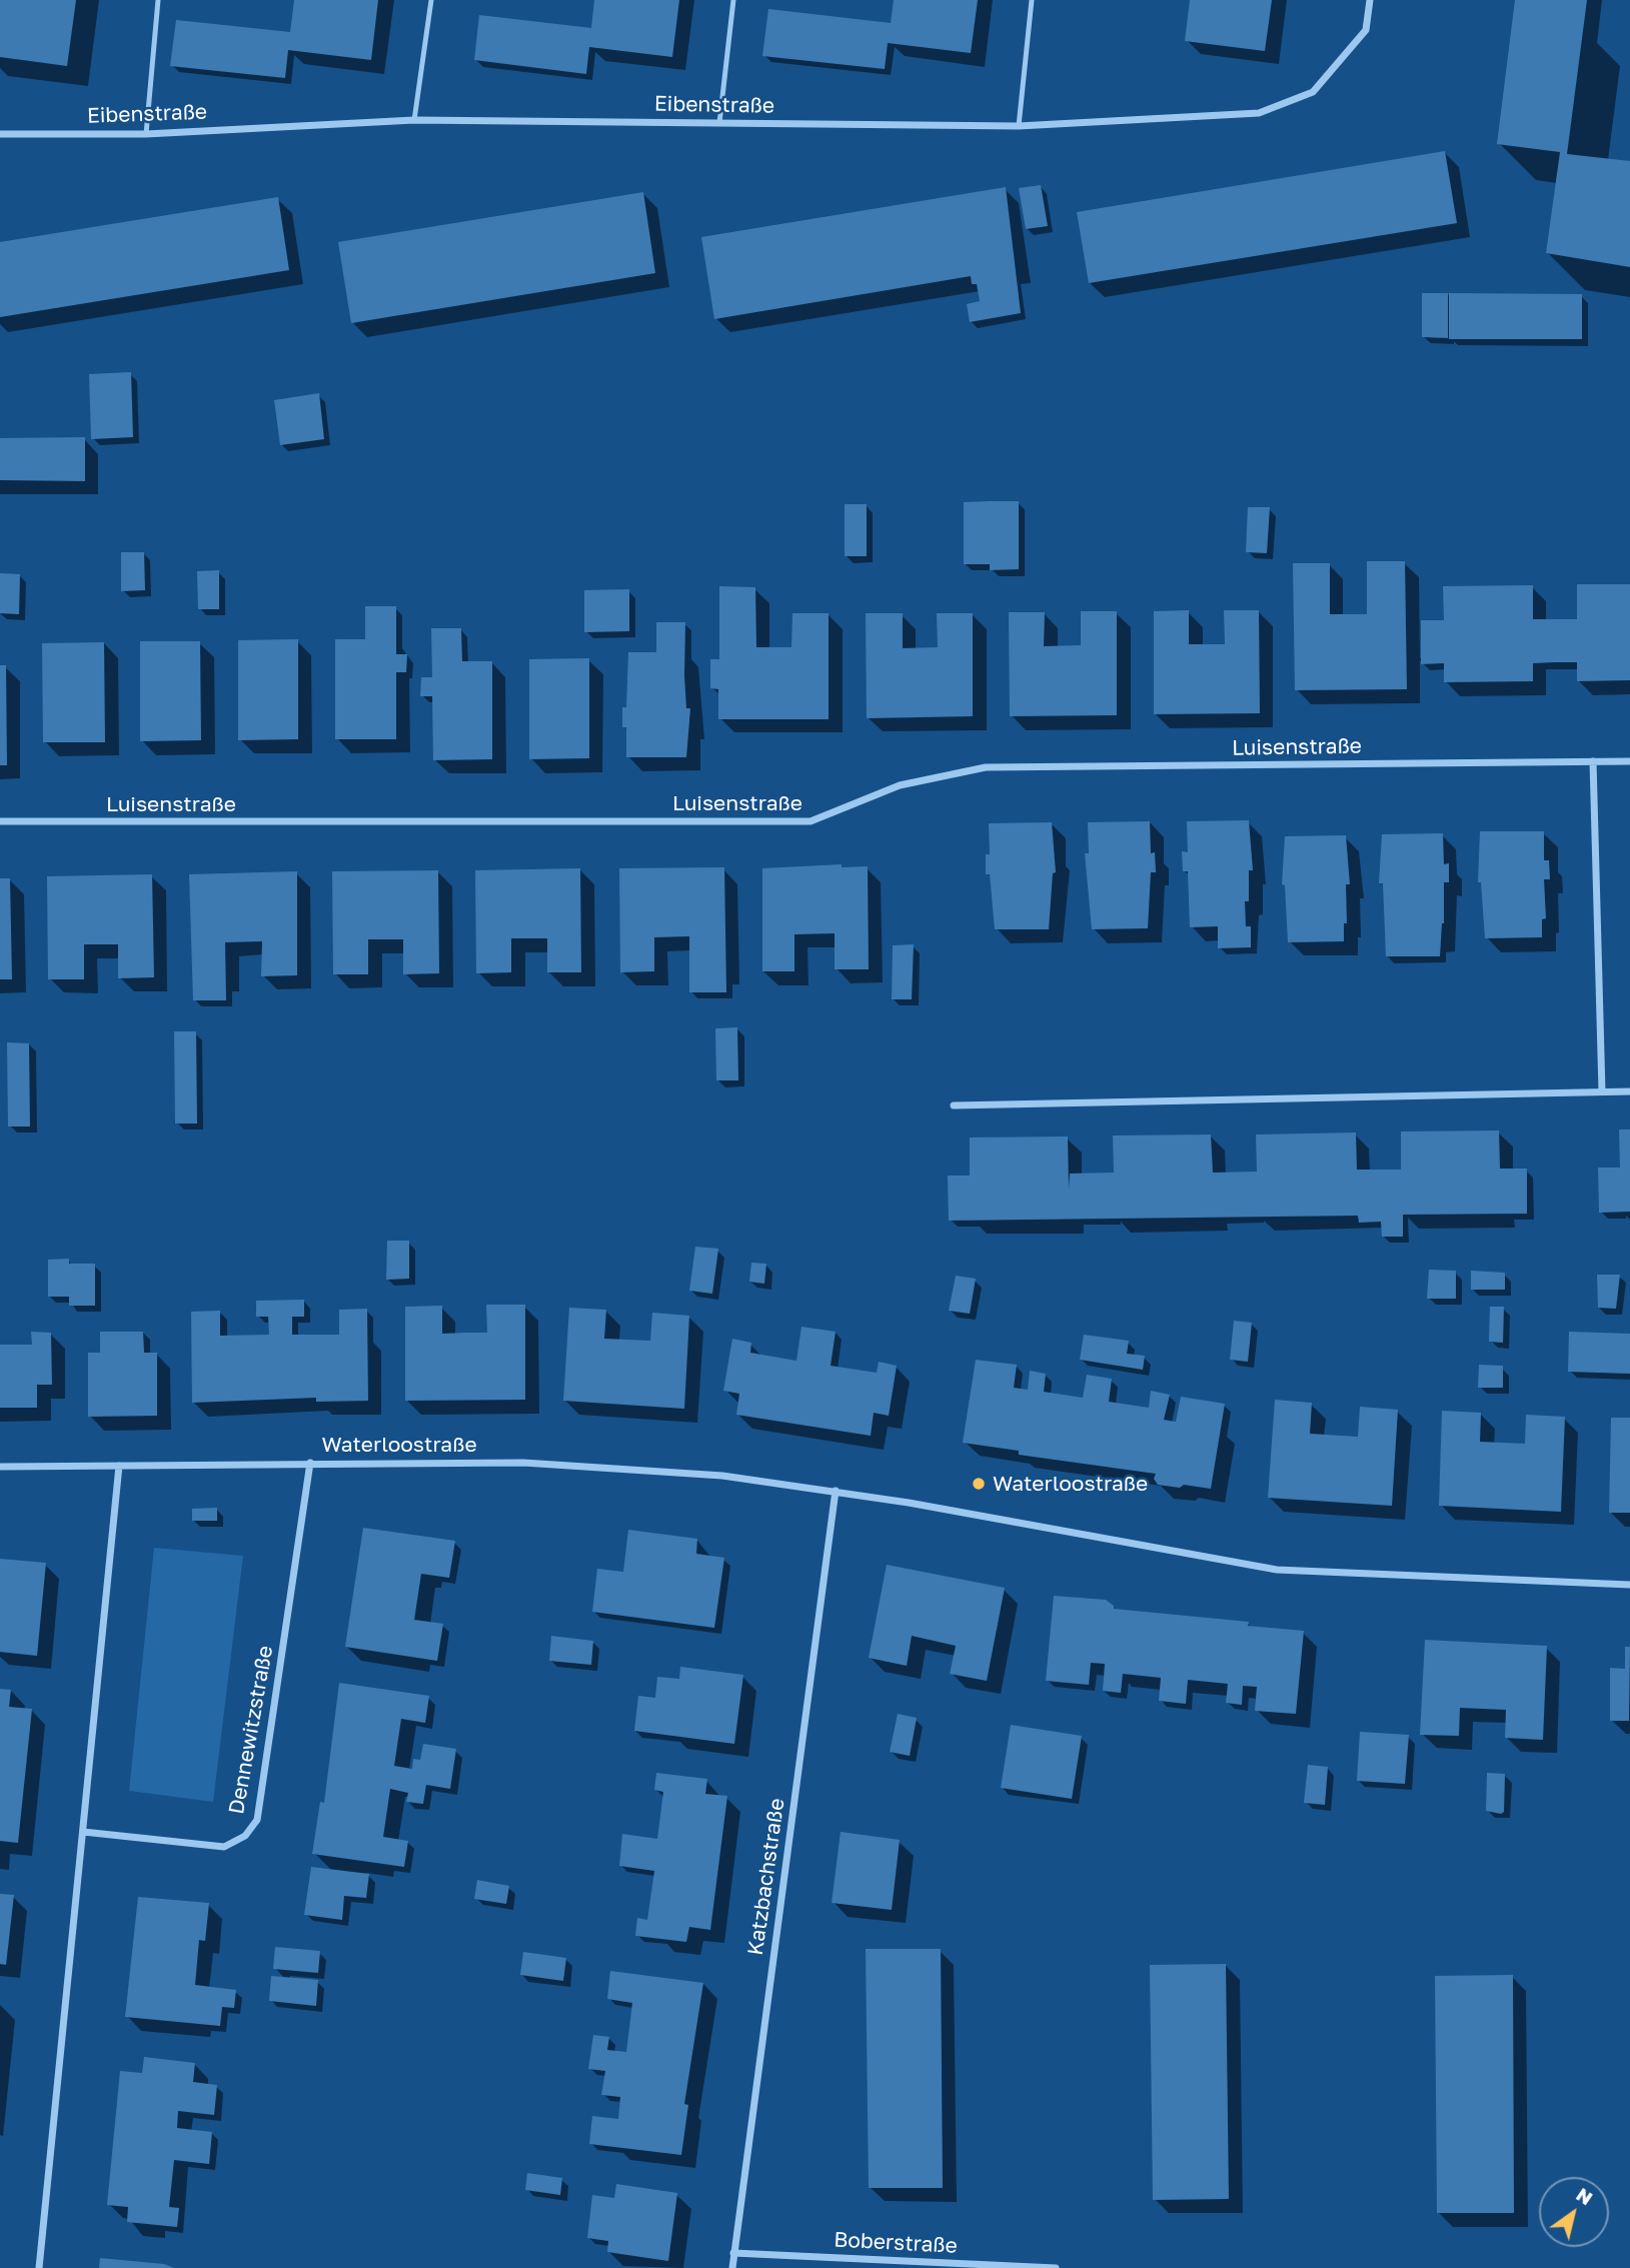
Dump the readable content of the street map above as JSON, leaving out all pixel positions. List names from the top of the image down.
{
  "streets": {
    "street": [
      "Eibenstraße",
      "Luisenstraße",
      "Waterloostraße",
      "Dennewitzstraße",
      "Katzbachstraße",
      "Boberstraße"
    ]
  },
  "crossings": [
    ["Waterloostraße", "Dennewitzstraße"],
    ["Waterloostraße", "Katzbachstraße"],
    ["Katzbachstraße", "Boberstraße"]
  ],
  "places": ["Waterloostraße"],
  "north": "top right"
}
